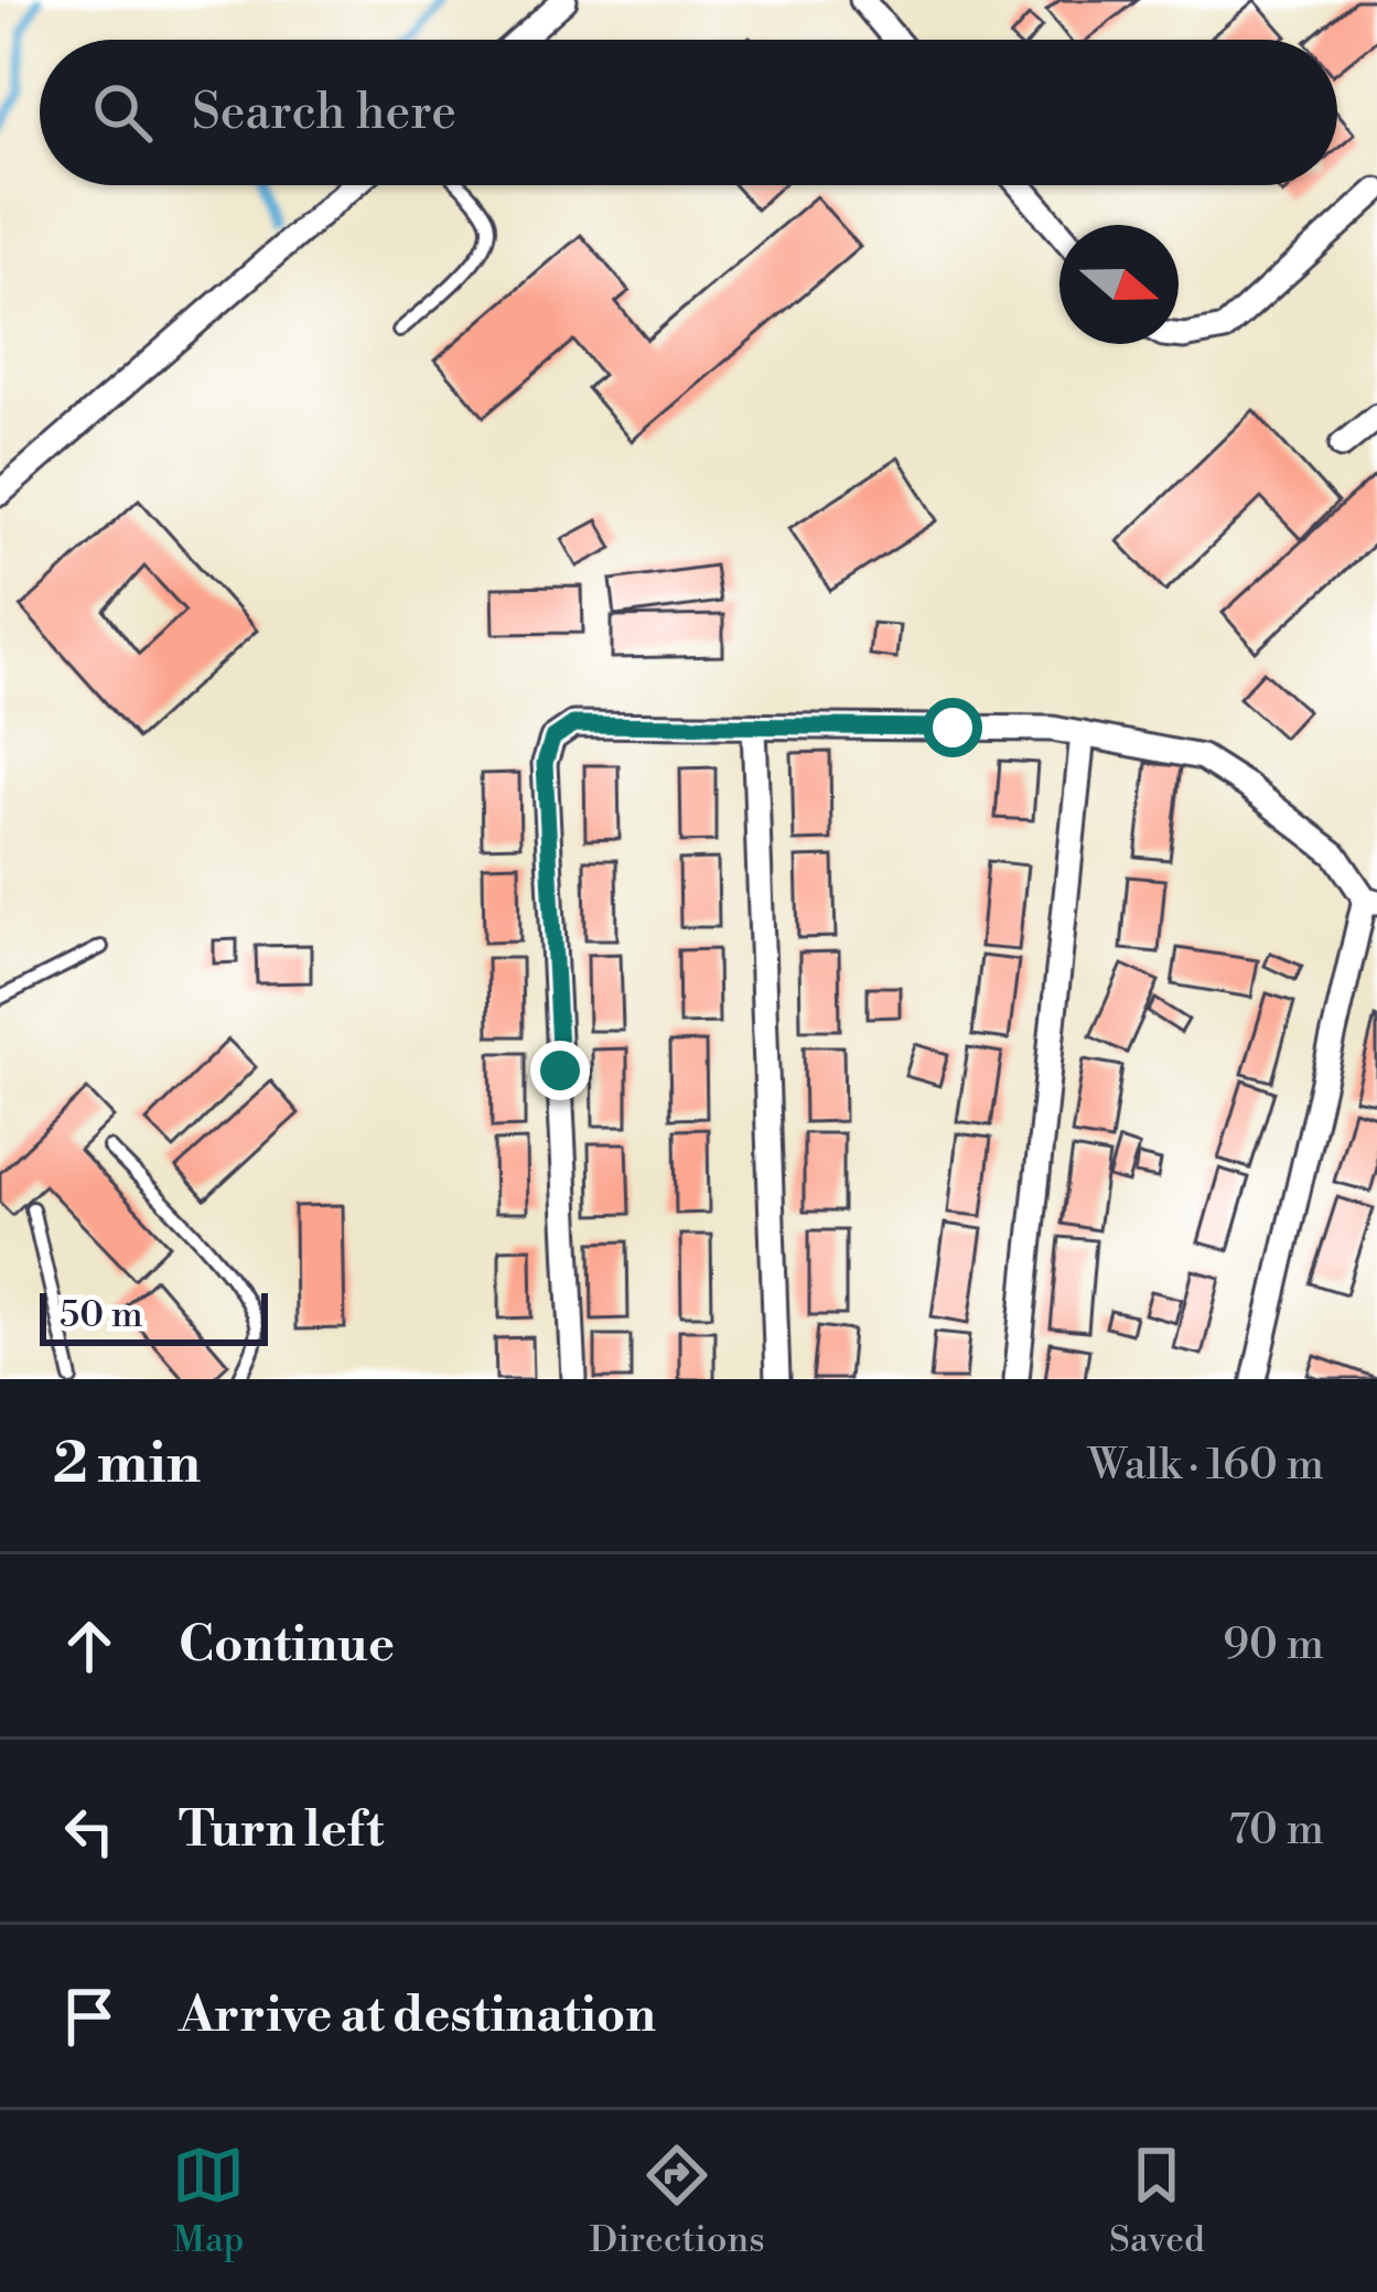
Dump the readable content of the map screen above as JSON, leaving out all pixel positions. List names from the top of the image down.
{
  "scale_bar": "50 m",
  "north": "right",
  "page": {
    "search": "Search here",
    "scale": "50 m",
    "heading": ["2 min", "Walk · 160 m"],
    "list": [
      ["Continue", "90 m"],
      ["Turn left", "70 m"],
      "Arrive at destination"
    ],
    "nav": ["Map", "Directions", "Saved"]
  }
}
